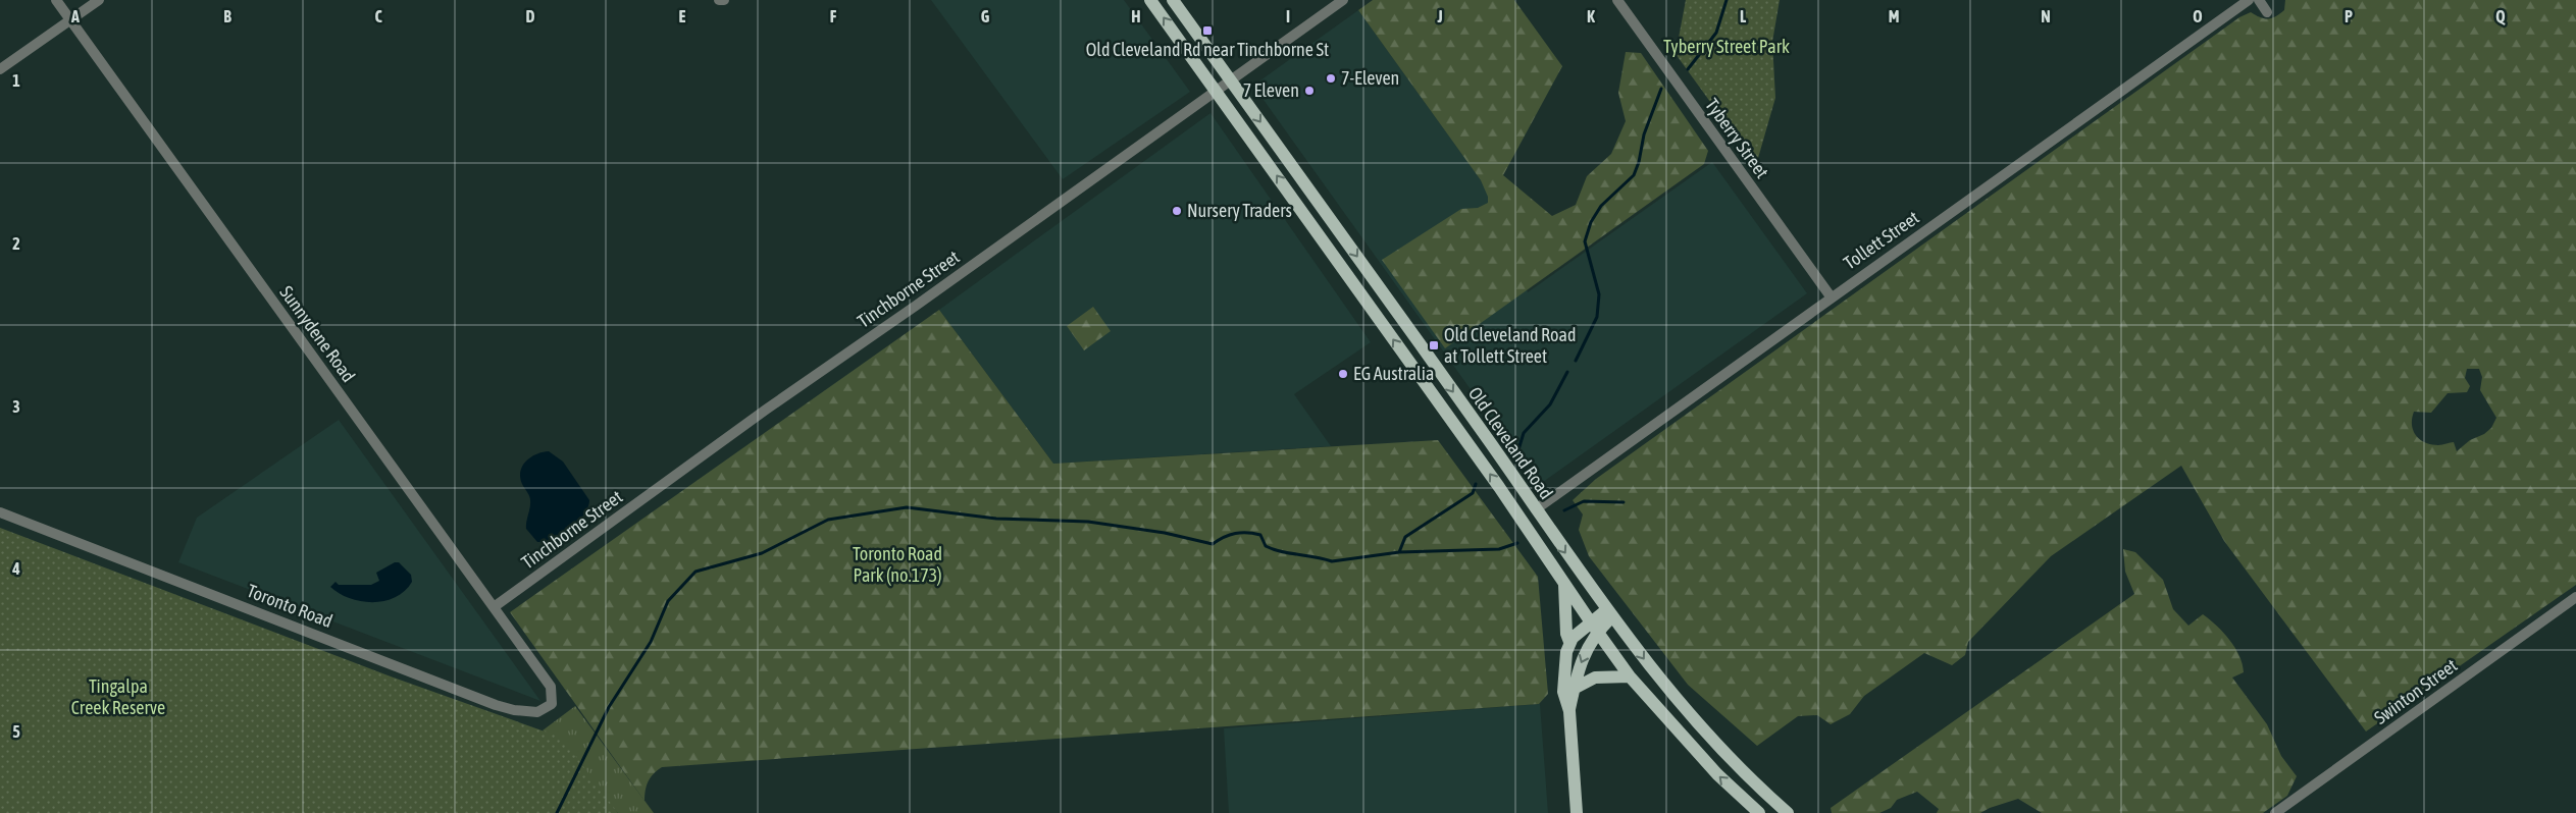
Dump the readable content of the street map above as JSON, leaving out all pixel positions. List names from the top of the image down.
{
  "streets": {
    "main road": ["Old Cleveland Road"],
    "street": [
      "Tyberry Street",
      "Tollett Street",
      "Tinchborne Street",
      "Sunnydene Road",
      "Toronto Road",
      "Swinton Street"
    ]
  },
  "crossings": [
    ["Tyberry Street", "Tollett Street"],
    ["Tollett Street", "Old Cleveland Road"],
    ["Tinchborne Street", "Sunnydene Road"],
    ["Tinchborne Street", "Old Cleveland Road"],
    ["Sunnydene Road", "Toronto Road"]
  ],
  "parks": ["Tyberry Street Park", "Toronto Road Park (no.173)", "Tingalpa Creek Reserve"],
  "places": {
    "transit": ["Old Cleveland Rd near Tinchborne St", "Old Cleveland Road at Tollett Street"],
    "other": [
      "7-Eleven",
      "7 Eleven",
      "Nursery Traders",
      "EG Australia"
    ]
  },
  "grid": {
    "columns": [
      "A",
      "B",
      "C",
      "D",
      "E",
      "F",
      "G",
      "H",
      "I",
      "J",
      "K",
      "L",
      "M",
      "N",
      "O",
      "P",
      "Q"
    ],
    "rows": [
      "1",
      "2",
      "3",
      "4",
      "5"
    ]
  }
}
